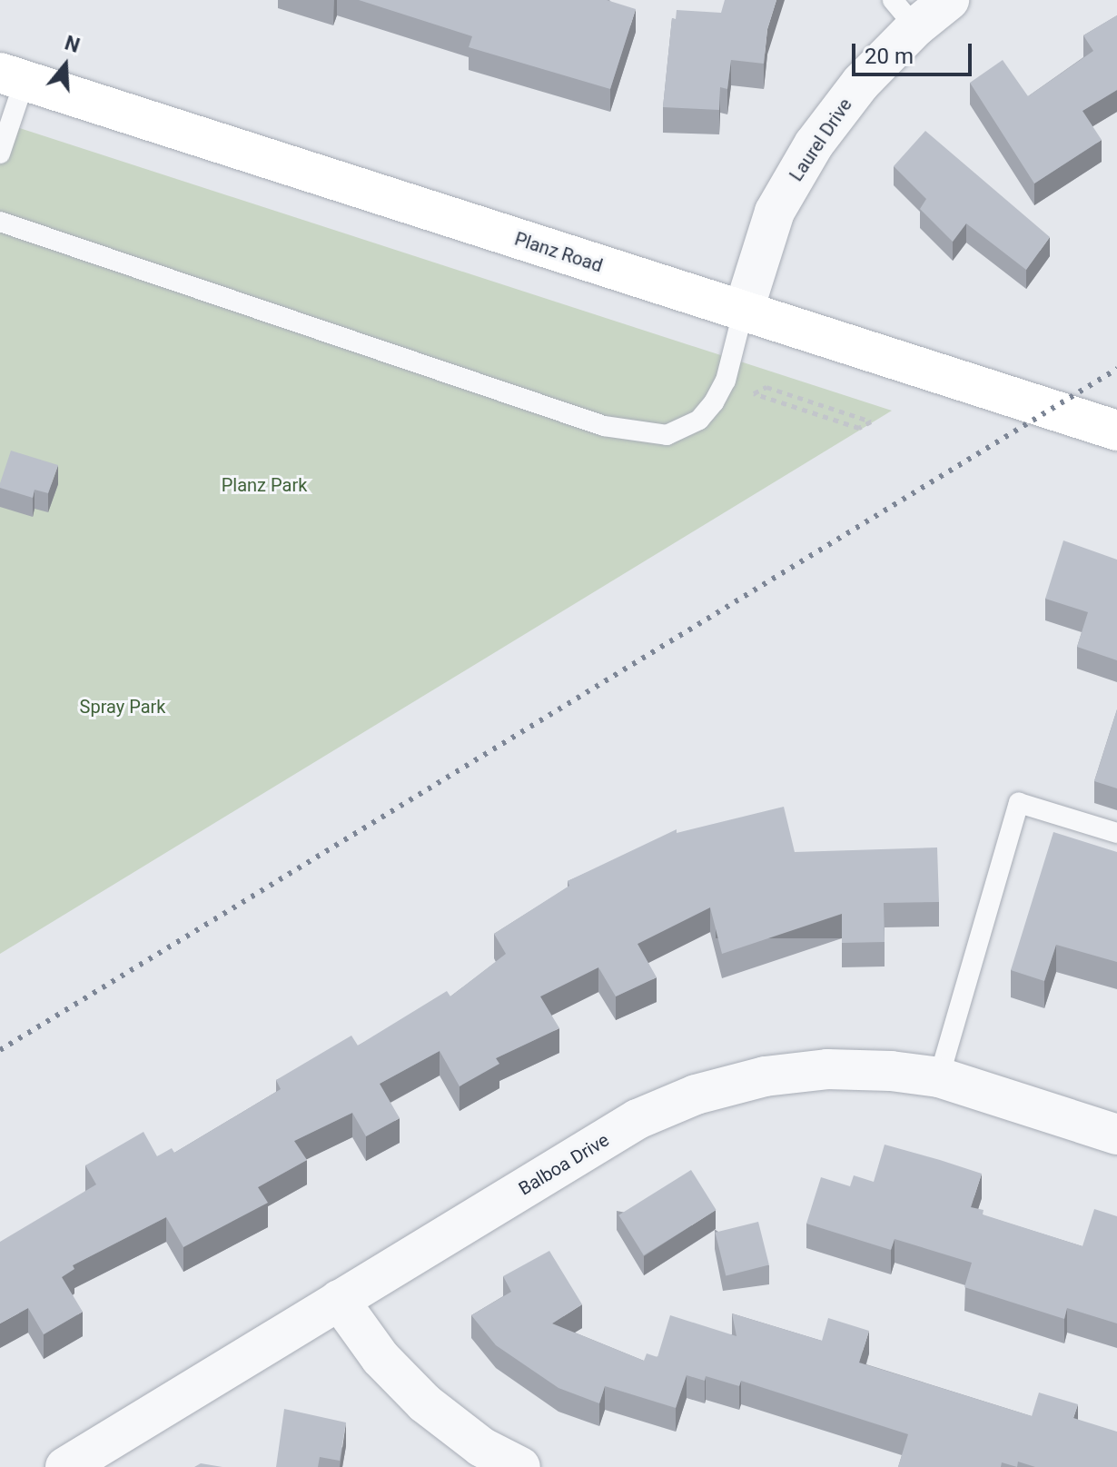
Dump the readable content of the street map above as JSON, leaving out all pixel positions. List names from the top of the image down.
{
  "streets": {
    "street": ["Laurel Drive", "Planz Road", "Balboa Drive"]
  },
  "crossings": [
    ["Laurel Drive", "Planz Road"]
  ],
  "parks": ["Planz Park", "Spray Park"],
  "scale_bar": "20 m",
  "north": "top"
}
